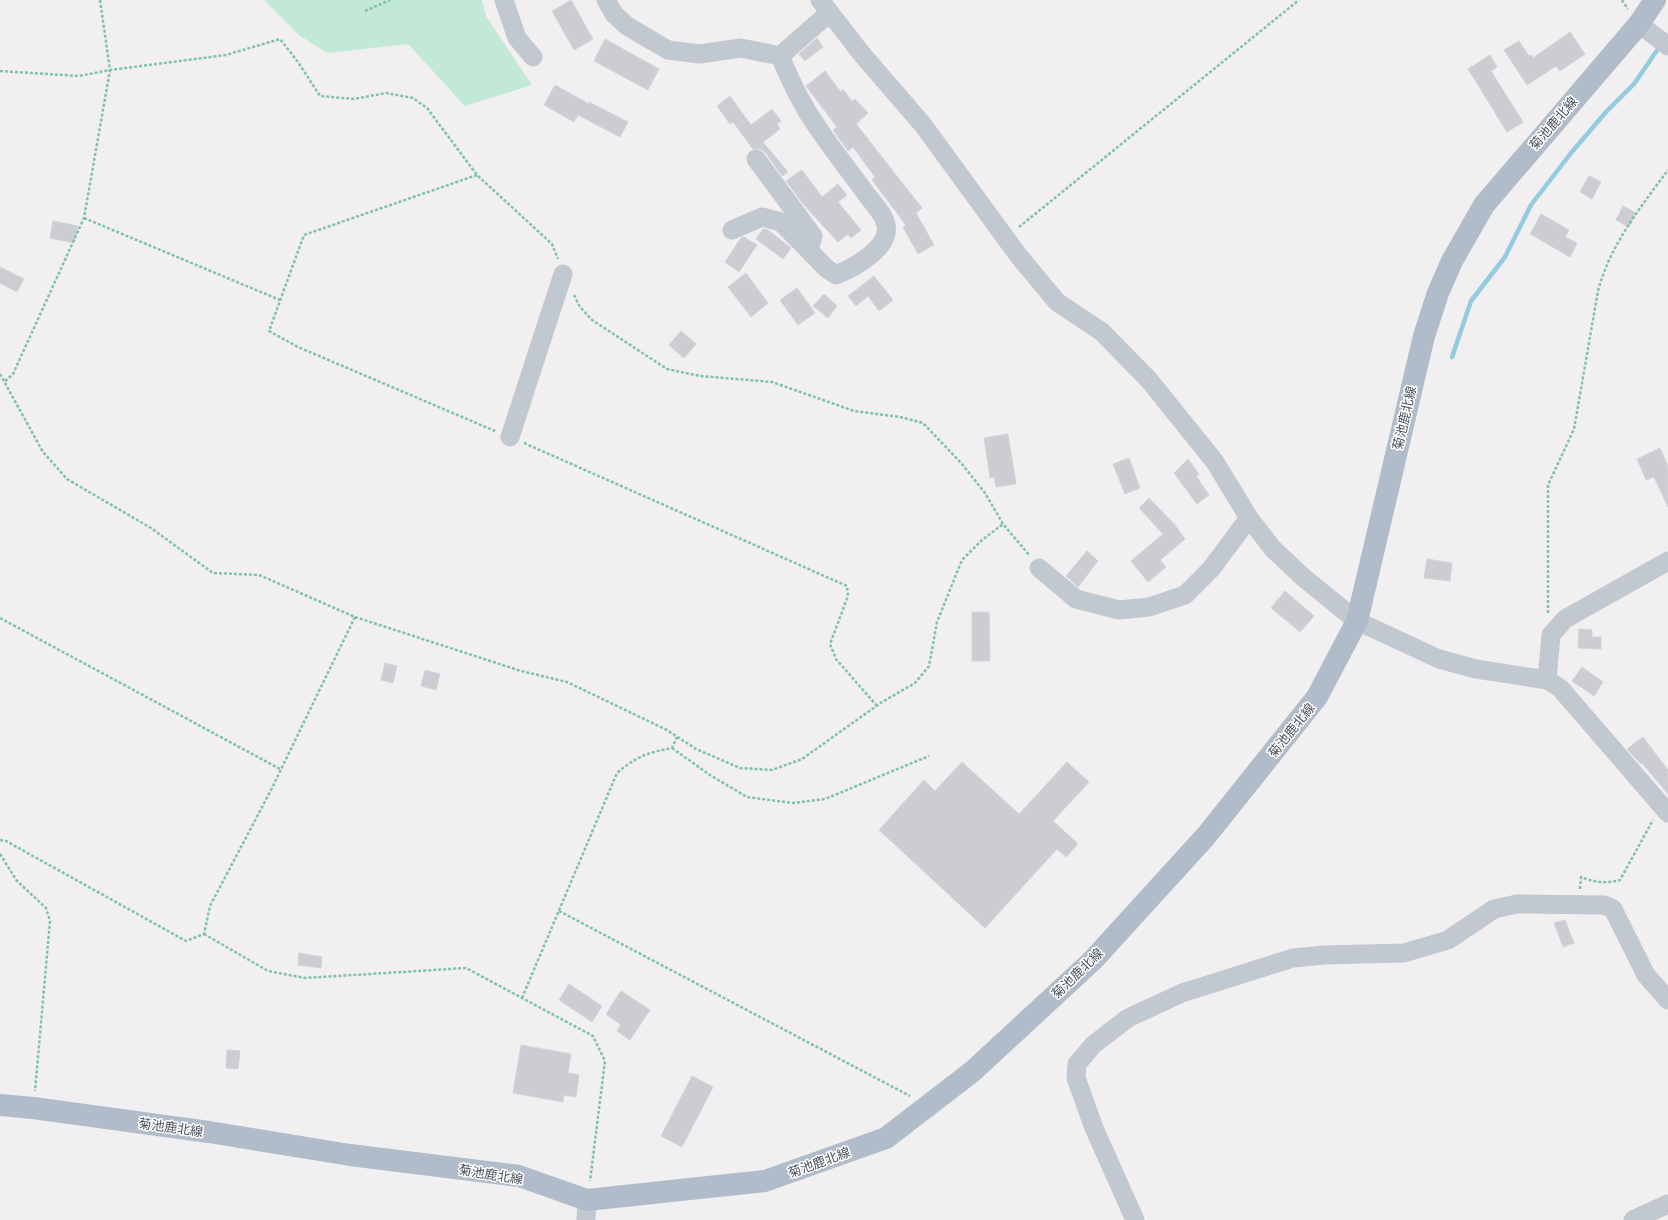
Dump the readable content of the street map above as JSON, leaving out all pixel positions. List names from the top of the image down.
{
  "streets": {
    "main road": ["菊池鹿北線"]
  }
}
